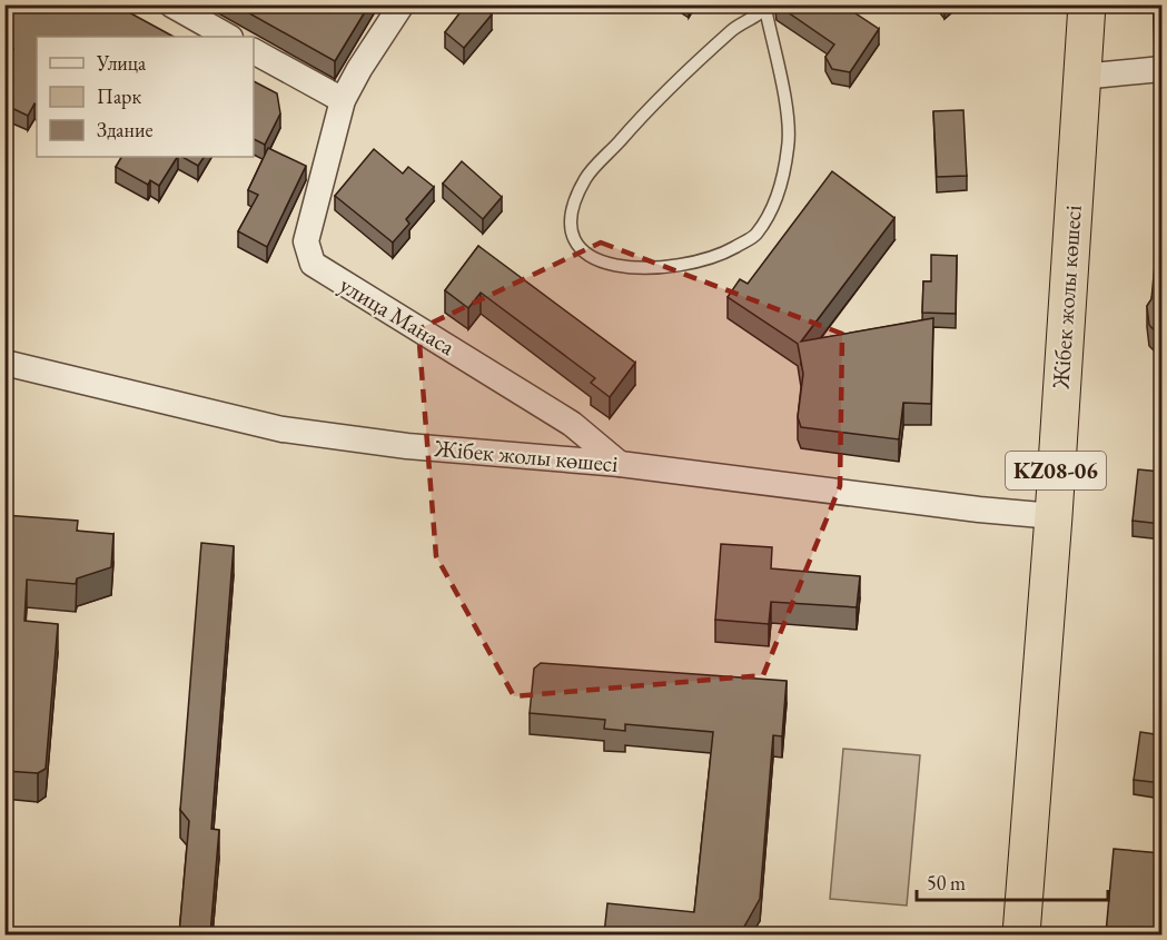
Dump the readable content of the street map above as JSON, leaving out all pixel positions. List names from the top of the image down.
{
  "streets": {
    "highway": ["Жібек жолы көшесі", "KZ08-06"],
    "street": ["улица Манаса"]
  },
  "crossings": [
    ["Жібек жолы көшесі", "улица Манаса"],
    ["Жібек жолы көшесі", "KZ08-06"]
  ],
  "legend": ["Улица", "Парк", "Здание"],
  "scale_bar": "50 m"
}
